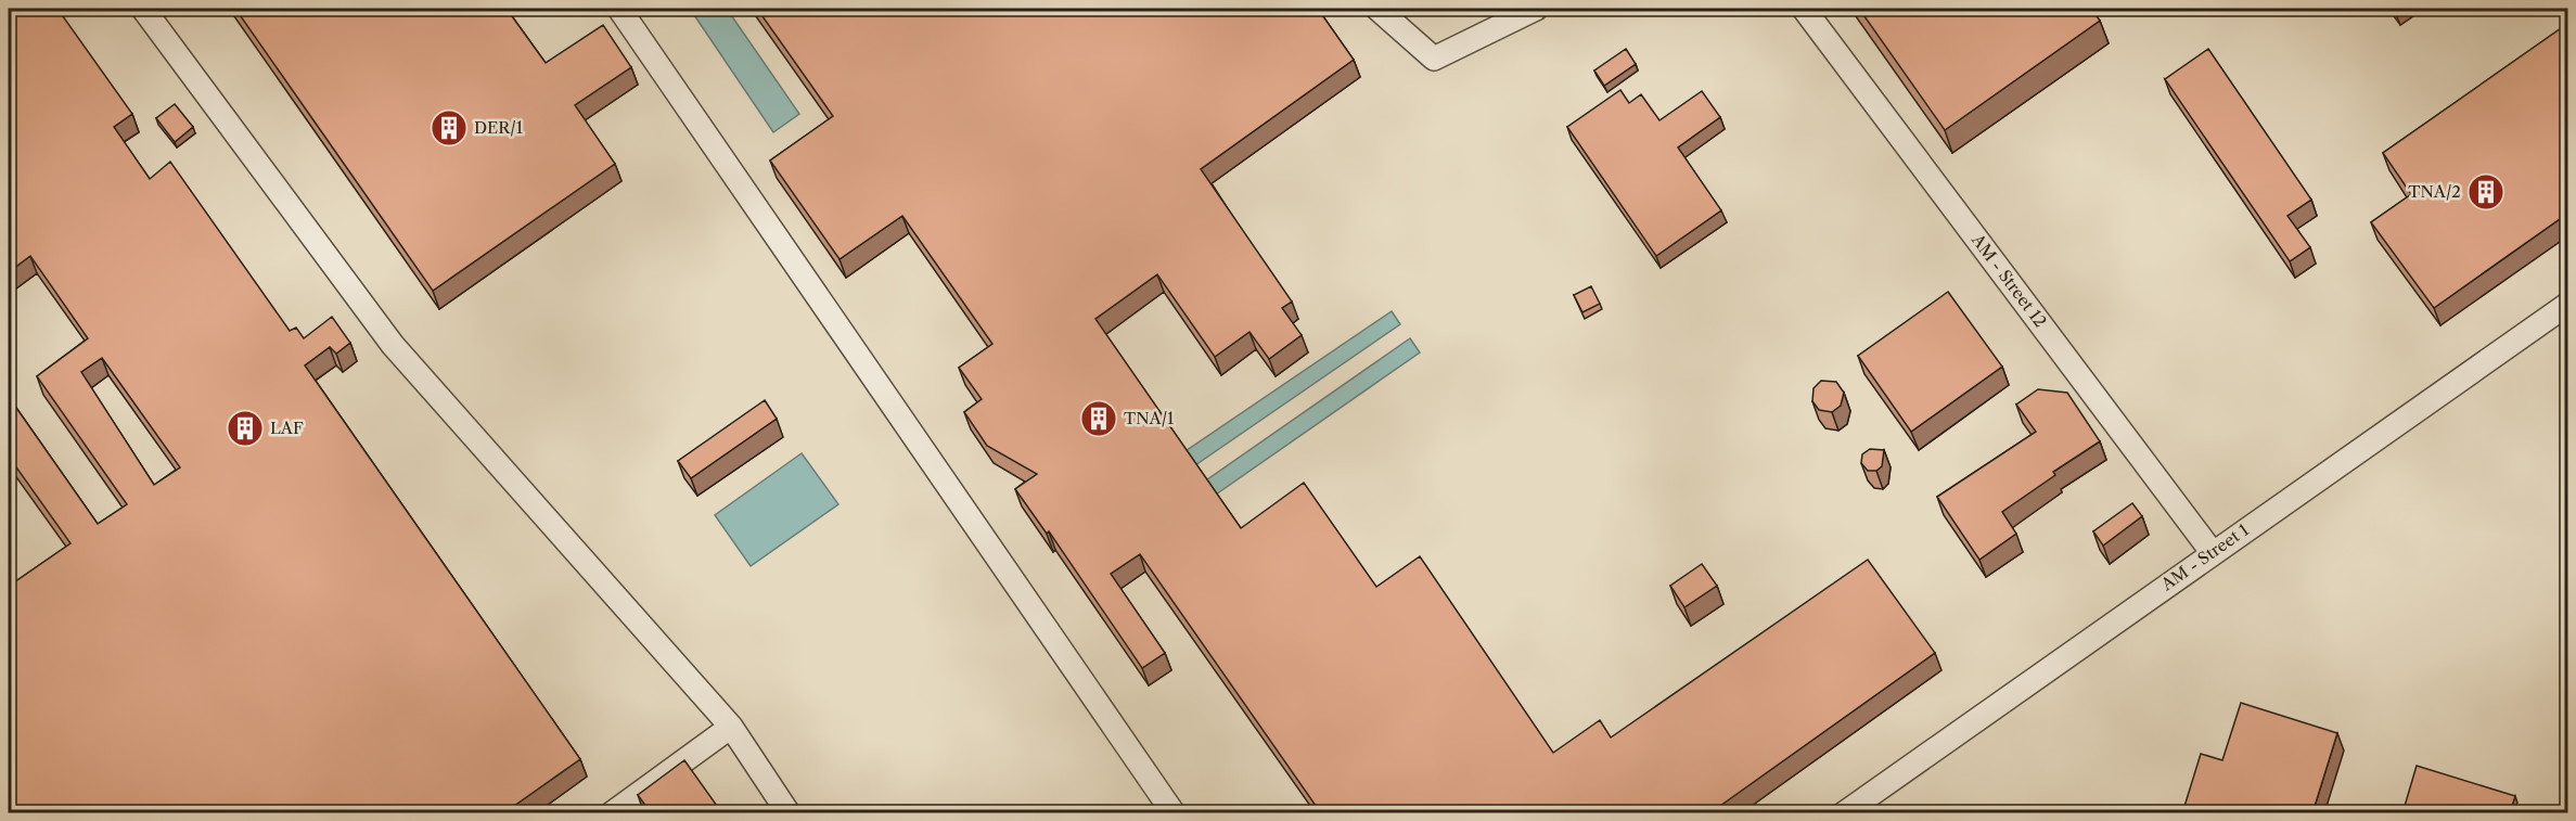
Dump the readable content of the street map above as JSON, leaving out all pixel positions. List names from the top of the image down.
{
  "streets": {
    "lane": ["AM - Street 12", "AM - Street 1"]
  },
  "crossings": [
    ["AM - Street 12", "AM - Street 1"]
  ],
  "places": {
    "building": [
      "DER/1",
      "TNA/2",
      "TNA/1",
      "LAF"
    ]
  }
}
